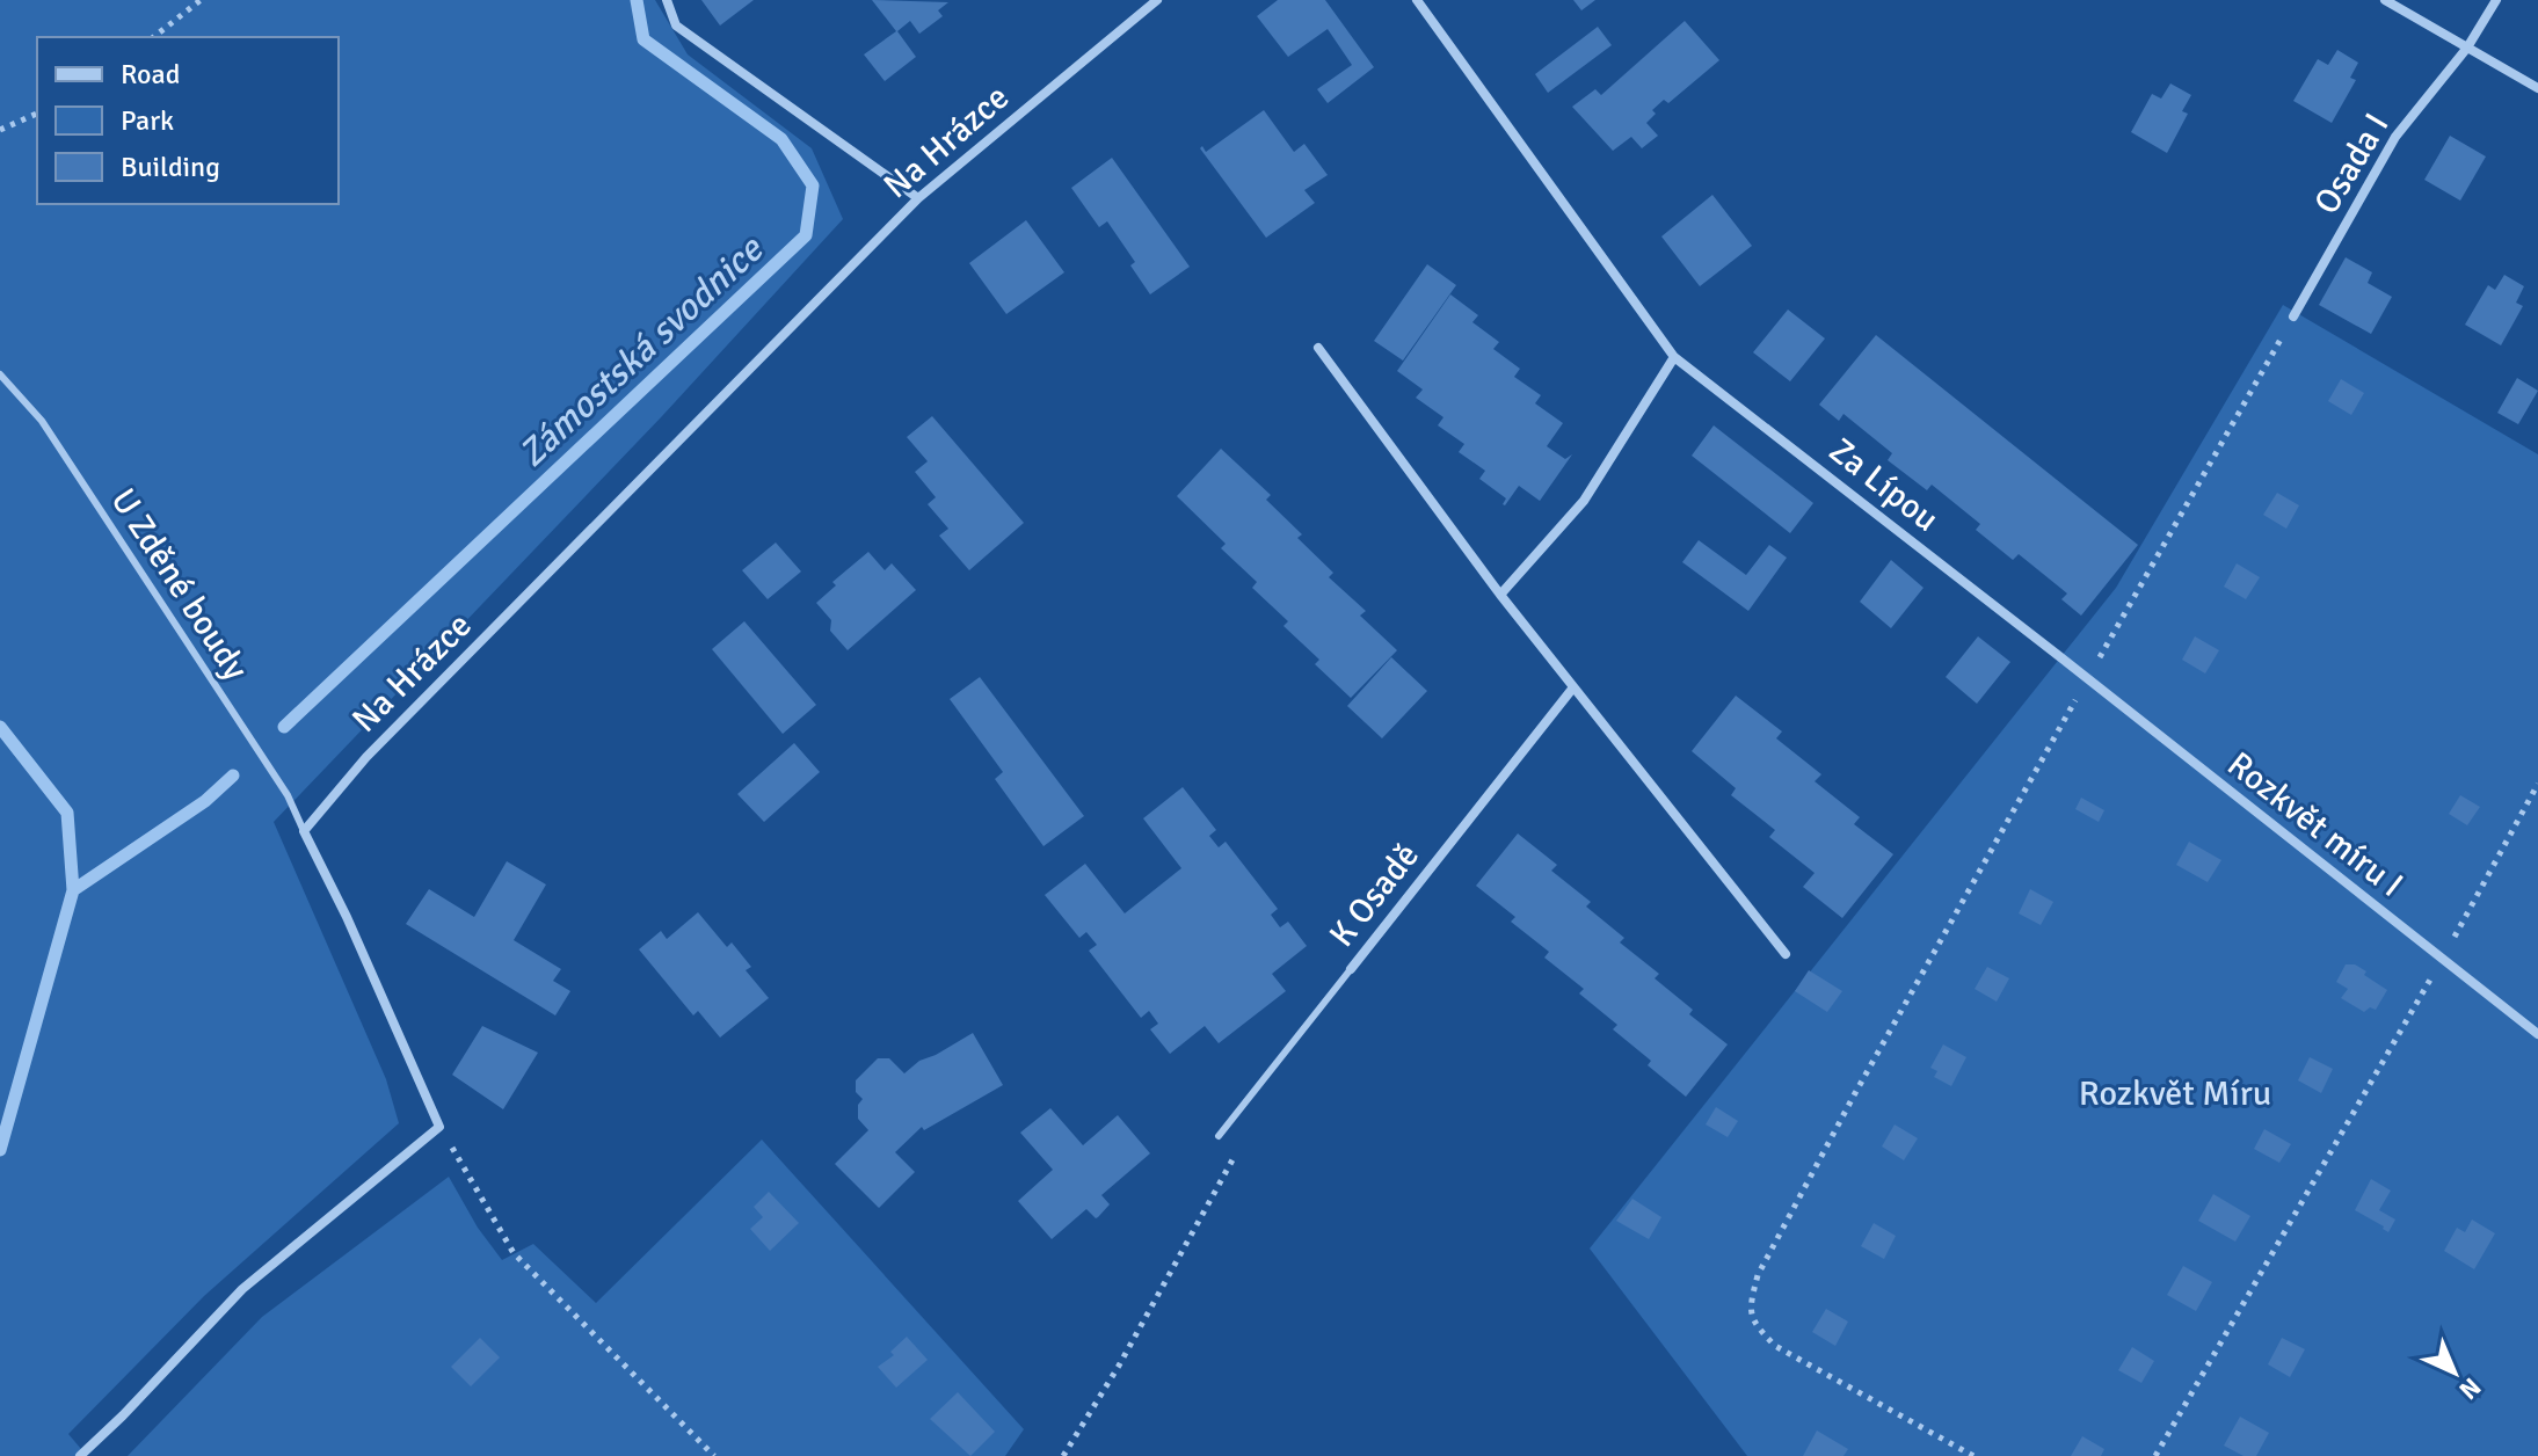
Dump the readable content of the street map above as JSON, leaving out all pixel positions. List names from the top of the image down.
{
  "streets": {
    "street": [
      "Na Hrázce",
      "Osada I",
      "Za Lípou",
      "Rozkvět míru I",
      "K Osadě"
    ],
    "lane": ["U Zděné boudy"]
  },
  "crossings": [
    ["Na Hrázce", "U Zděné boudy"],
    ["Za Lípou", "Rozkvět míru I"]
  ],
  "water": ["Zámostská svodnice"],
  "parks": ["Rozkvět Míru"],
  "legend": ["Road", "Park", "Building"],
  "north": "bottom right"
}
